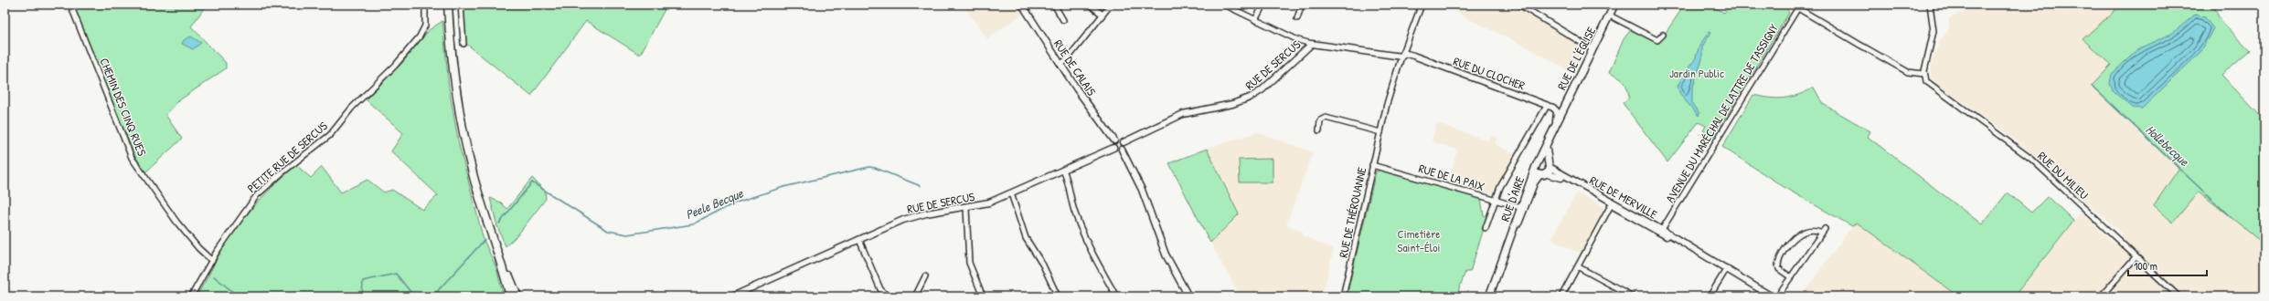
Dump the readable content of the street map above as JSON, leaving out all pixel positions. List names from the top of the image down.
{
  "streets": {
    "main road": ["RUE DE L'ÉGLISE", "RUE D'AIRE"],
    "street": [
      "RUE DE SERCUS",
      "RUE DE CALAIS",
      "RUE DU CLOCHER",
      "CHEMIN DES CINQ RUES",
      "AVENUE DU MARÉCHAL DE LATTRE DE TASSIGNY",
      "PETITE RUE DE SERCUS",
      "RUE DU MILIEU",
      "RUE DE LA PAIX",
      "RUE DE MERVILLE",
      "RUE DE THÉROUANNE"
    ]
  },
  "crossings": [
    ["RUE DE L'ÉGLISE", "RUE D'AIRE"],
    ["RUE DE SERCUS", "RUE DE CALAIS"],
    ["RUE DE SERCUS", "RUE DU CLOCHER"],
    ["RUE DU CLOCHER", "RUE DE THÉROUANNE"],
    ["CHEMIN DES CINQ RUES", "PETITE RUE DE SERCUS"],
    ["AVENUE DU MARÉCHAL DE LATTRE DE TASSIGNY", "RUE DE MERVILLE"],
    ["RUE DE LA PAIX", "RUE D'AIRE"],
    ["RUE DE LA PAIX", "RUE DE THÉROUANNE"],
    ["RUE DE MERVILLE", "RUE D'AIRE"]
  ],
  "water": ["Hollebecque", "Peele Becque"],
  "parks": ["Jardin Public", "Cimetière Saint-Éloi"],
  "scale_bar": "100 m"
}
